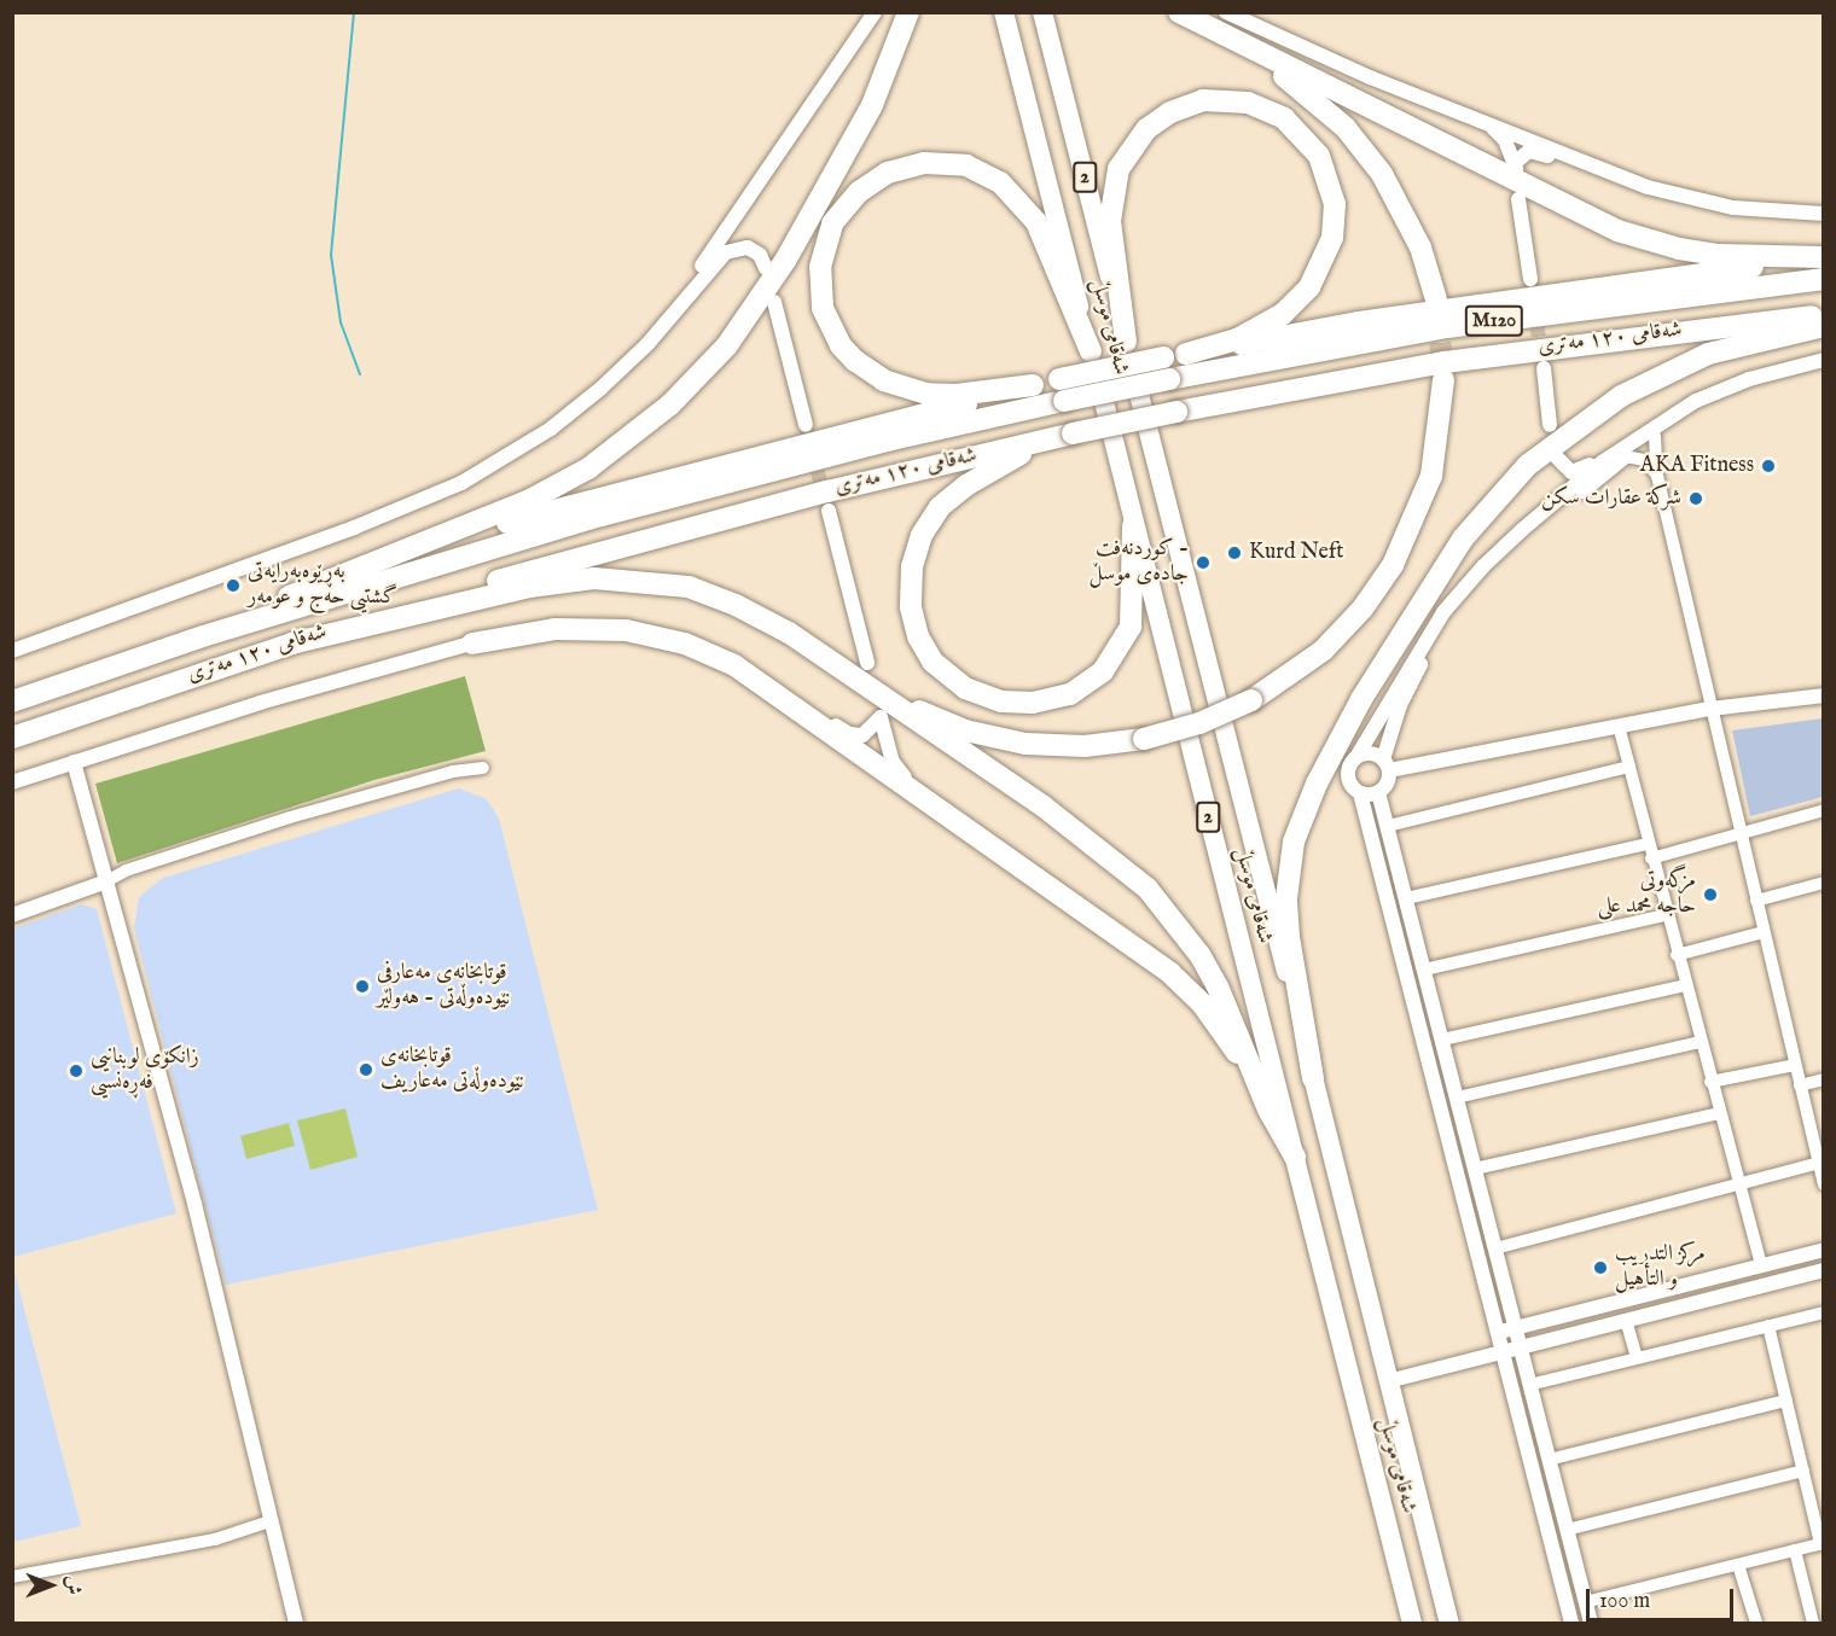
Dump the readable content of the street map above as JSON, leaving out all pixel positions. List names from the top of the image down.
{
  "streets": {
    "highway": [
      "2",
      "M120",
      "شەقامی موسڵ",
      "شەقامی ١٢٠ مەتری"
    ]
  },
  "places": [
    "AKA Fitness",
    "شركة عقارات سكن",
    "Kurd Neft",
    "کوردنەفت - جادەی موسڵ",
    "بەڕێوەبەرایەتی گشتیی حەج و عومەر",
    "مزگه‌وتی حاجه‌ محمد علی",
    "قوتابخانەی مەعارفی نێودەوڵەتی - هەولێر",
    "قوتابخانەی نێودەوڵەتی مەعاریف",
    "زانکۆی لوبنانیی فەڕەنسیی",
    "مركز التدريب و التأهيل"
  ],
  "scale_bar": "100 m",
  "north": "right"
}
